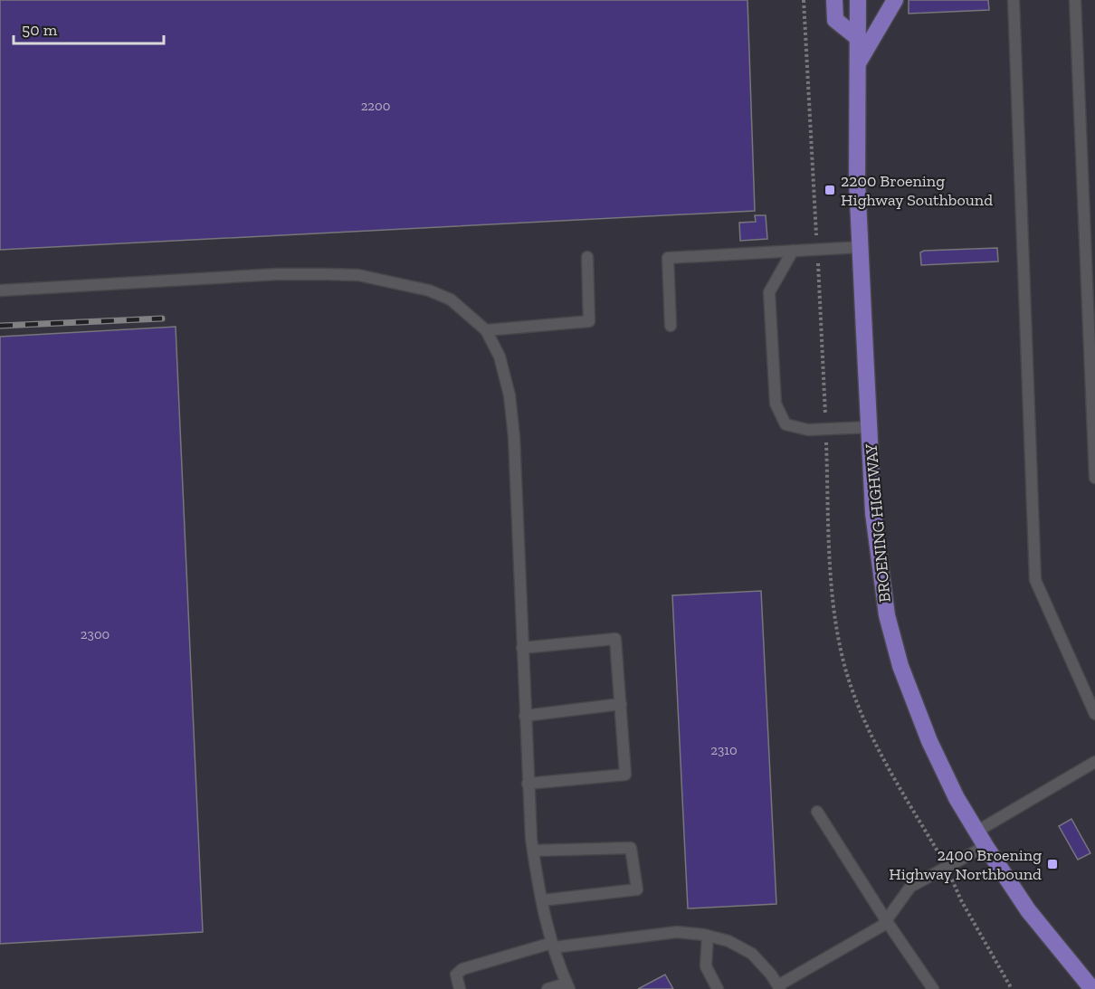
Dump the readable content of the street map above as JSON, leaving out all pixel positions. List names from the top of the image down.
{
  "streets": {
    "main road": ["BROENING HIGHWAY"]
  },
  "places": {
    "transit": ["2200 Broening Highway Southbound", "2400 Broening Highway Northbound"]
  },
  "house_numbers": ["2200", "2300", "2310"],
  "scale_bar": "50 m"
}
